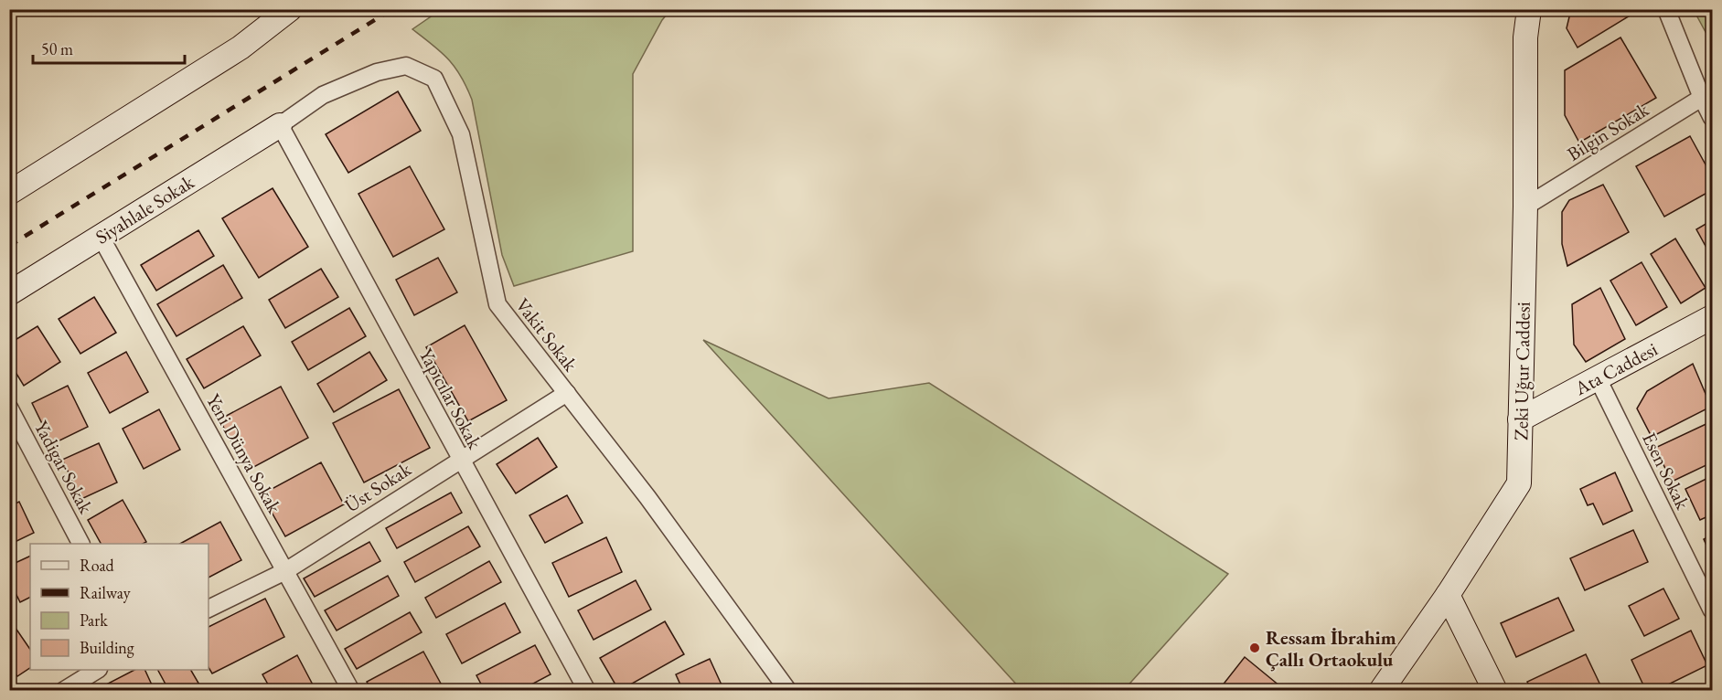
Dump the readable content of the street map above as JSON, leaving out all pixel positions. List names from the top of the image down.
{
  "streets": {
    "street": [
      "Bilgin Sokak",
      "Siyahlale Sokak",
      "Vakit Sokak",
      "Ata Caddesi",
      "Zeki Uğur Caddesi",
      "Yapıcılar Sokak",
      "Yeni Dünya Sokak",
      "Yadigar Sokak",
      "Esen Sokak",
      "Üst Sokak"
    ]
  },
  "crossings": [
    ["Bilgin Sokak", "Zeki Uğur Caddesi"],
    ["Siyahlale Sokak", "Vakit Sokak"],
    ["Siyahlale Sokak", "Yapıcılar Sokak"],
    ["Siyahlale Sokak", "Yeni Dünya Sokak"],
    ["Vakit Sokak", "Yapıcılar Sokak"],
    ["Vakit Sokak", "Üst Sokak"],
    ["Ata Caddesi", "Zeki Uğur Caddesi"],
    ["Ata Caddesi", "Esen Sokak"],
    ["Yapıcılar Sokak", "Üst Sokak"],
    ["Yeni Dünya Sokak", "Üst Sokak"]
  ],
  "places": ["Ressam İbrahim Çallı Ortaokulu"],
  "legend": [
    "Road",
    "Railway",
    "Park",
    "Building"
  ],
  "scale_bar": "50 m"
}
